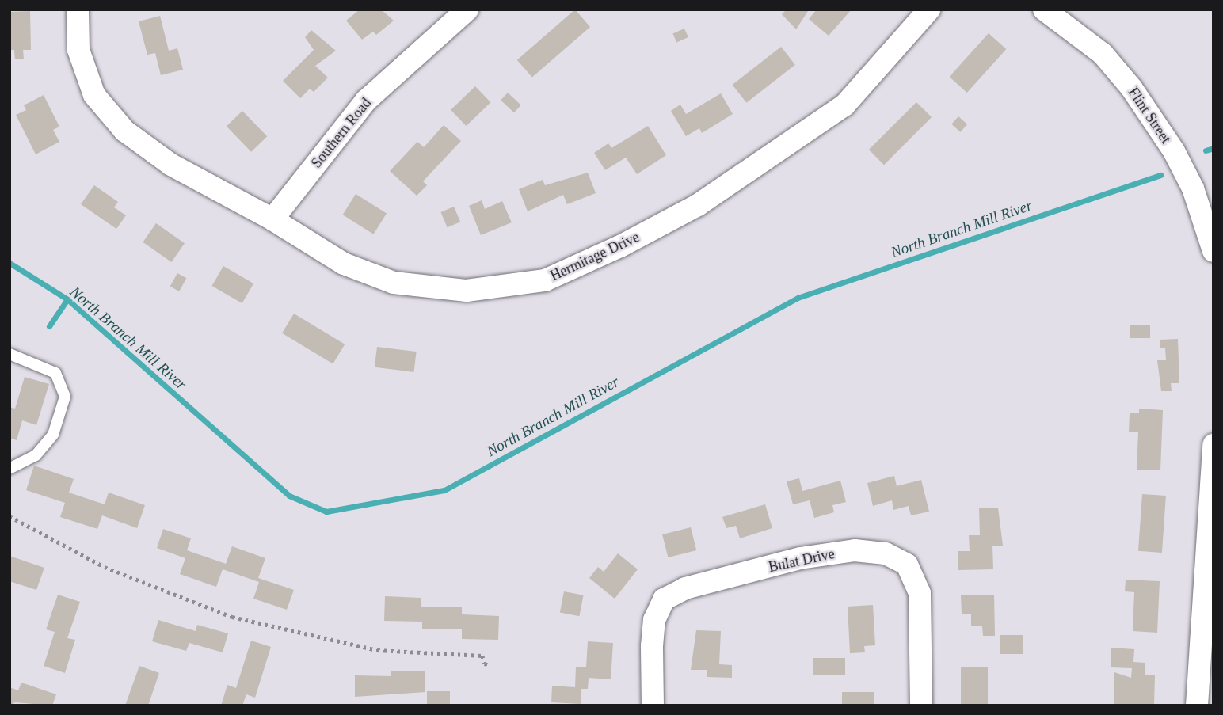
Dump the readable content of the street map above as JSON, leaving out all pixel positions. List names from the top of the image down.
{
  "streets": {
    "street": [
      "Flint Street",
      "Southern Road",
      "Hermitage Drive",
      "Bulat Drive"
    ]
  },
  "crossings": [
    ["Southern Road", "Hermitage Drive"]
  ],
  "water": ["North Branch Mill River"]
}
